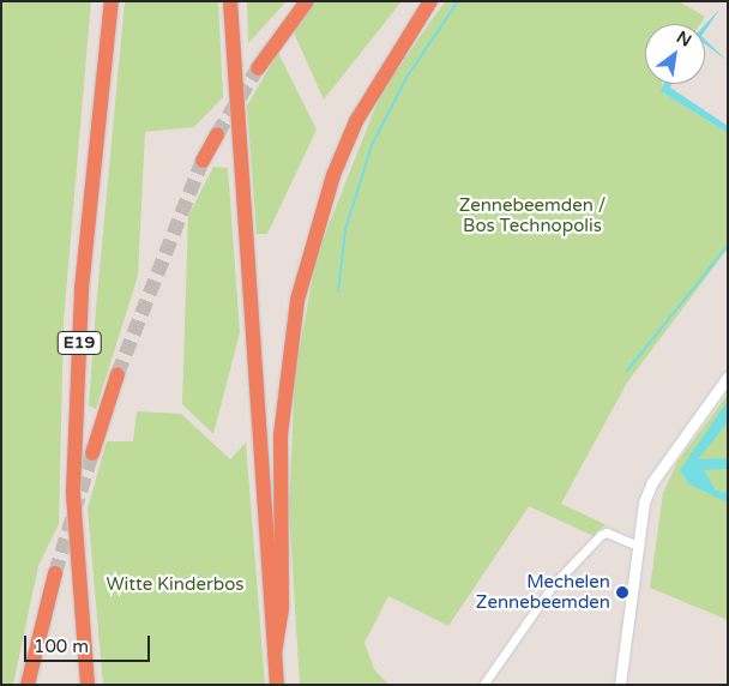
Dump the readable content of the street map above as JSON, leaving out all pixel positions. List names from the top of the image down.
{
  "streets": {
    "highway": ["E19"]
  },
  "parks": ["Zennebeemden / Bos Technopolis", "Witte Kinderbos"],
  "places": ["Mechelen Zennebeemden"],
  "scale_bar": "100 m",
  "north": "top right"
}
